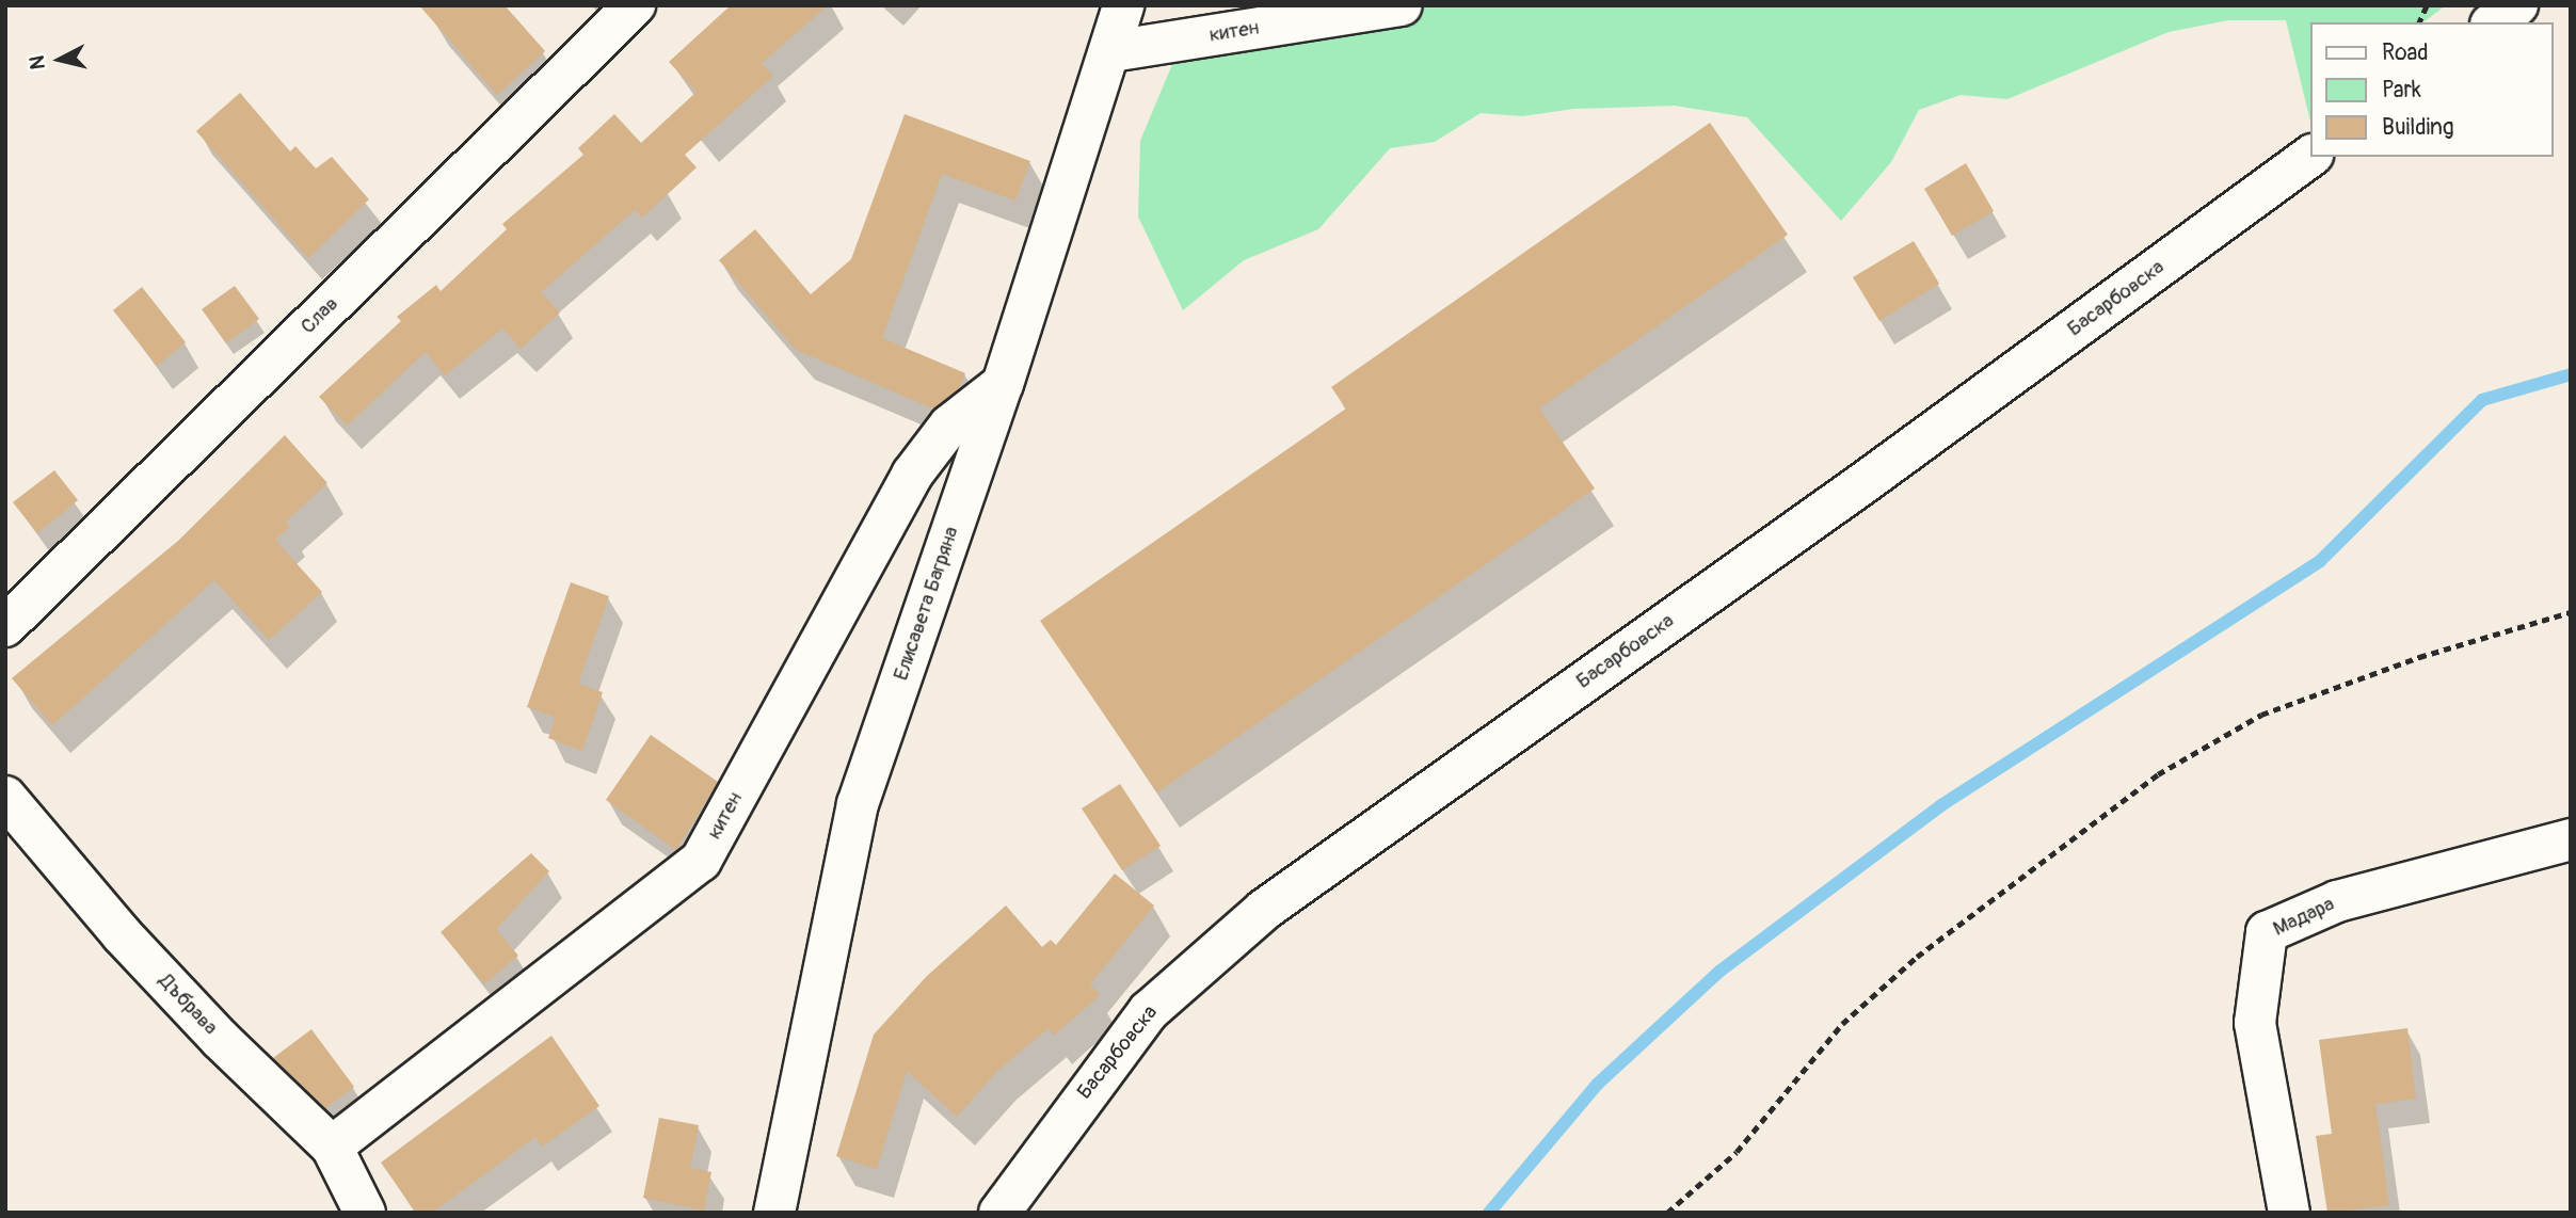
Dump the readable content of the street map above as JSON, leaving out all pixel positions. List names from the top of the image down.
{
  "streets": {
    "street": [
      "китен",
      "Басарбовска",
      "Слав",
      "Елисавета Багряна",
      "Мадара",
      "Дъбрава"
    ]
  },
  "crossings": [
    ["китен", "Елисавета Багряна"],
    ["китен", "Дъбрава"]
  ],
  "legend": ["Road", "Park", "Building"],
  "north": "left"
}
